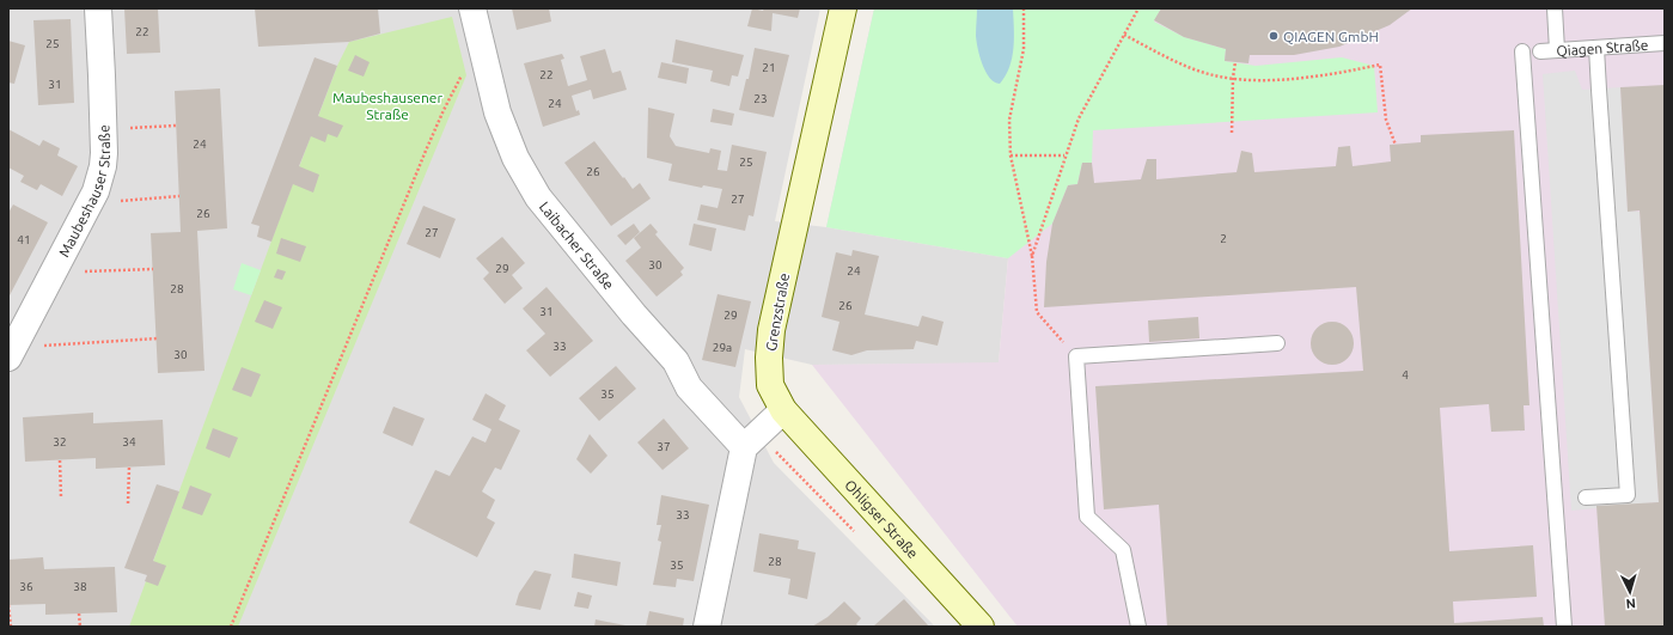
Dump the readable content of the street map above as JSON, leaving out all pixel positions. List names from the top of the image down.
{
  "streets": {
    "main road": ["Grenzstraße", "Ohligser Straße"],
    "street": ["Maubeshauser Straße", "Laibacher Straße"],
    "lane": ["Qiagen Straße"]
  },
  "crossings": [
    ["Grenzstraße", "Ohligser Straße"]
  ],
  "parks": ["Maubeshausener Straße"],
  "places": ["QIAGEN GmbH"],
  "house_numbers": [
    "22",
    "25",
    "21",
    "22",
    "31",
    "23",
    "24",
    "24",
    "25",
    "26",
    "27",
    "26",
    "27",
    "2",
    "41",
    "30",
    "29",
    "24",
    "28",
    "26",
    "31",
    "29",
    "33",
    "29a",
    "30",
    "4",
    "35",
    "32",
    "34",
    "37",
    "33",
    "28",
    "35",
    "36",
    "38"
  ],
  "north": "bottom"
}
